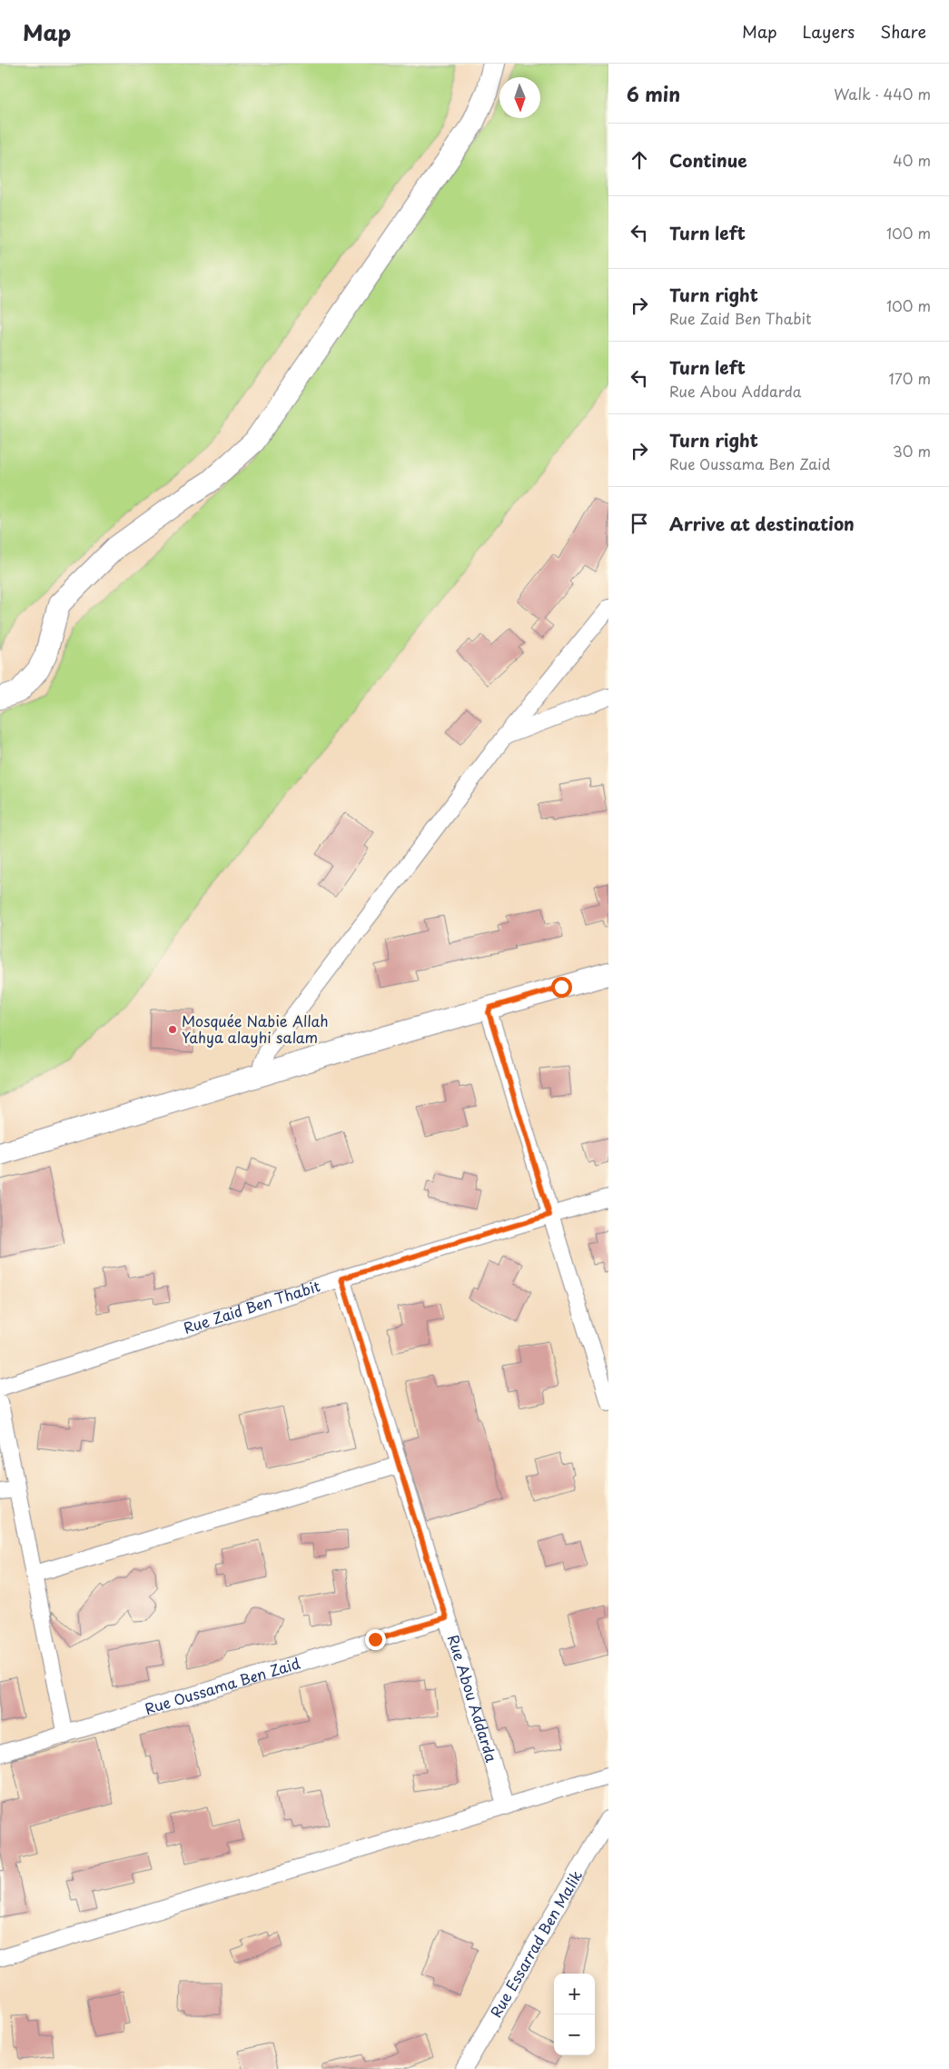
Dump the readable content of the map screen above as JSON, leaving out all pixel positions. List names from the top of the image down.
{
  "streets": {
    "street": [
      "Rue Zaid Ben Thabit",
      "Rue Oussama Ben Zaid",
      "Rue Abou Addarda",
      "Rue Essarrad Ben Malik"
    ]
  },
  "crossings": [
    ["Rue Zaid Ben Thabit", "Rue Abou Addarda"],
    ["Rue Oussama Ben Zaid", "Rue Abou Addarda"]
  ],
  "places": ["Mosquée Nabie Allah Yahya alayhi salam"],
  "north": "bottom",
  "page": {
    "header": "Map",
    "nav": ["Map", "Layers", "Share"],
    "heading": ["6 min", "Walk · 440 m"],
    "list": [
      ["Continue", "40 m"],
      ["Turn left", "100 m"],
      ["Turn right", "Rue Zaid Ben Thabit", "100 m"],
      ["Turn left", "Rue Abou Addarda", "170 m"],
      ["Turn right", "Rue Oussama Ben Zaid", "30 m"],
      "Arrive at destination"
    ],
    "map_buttons": ["+", "−"]
  }
}
